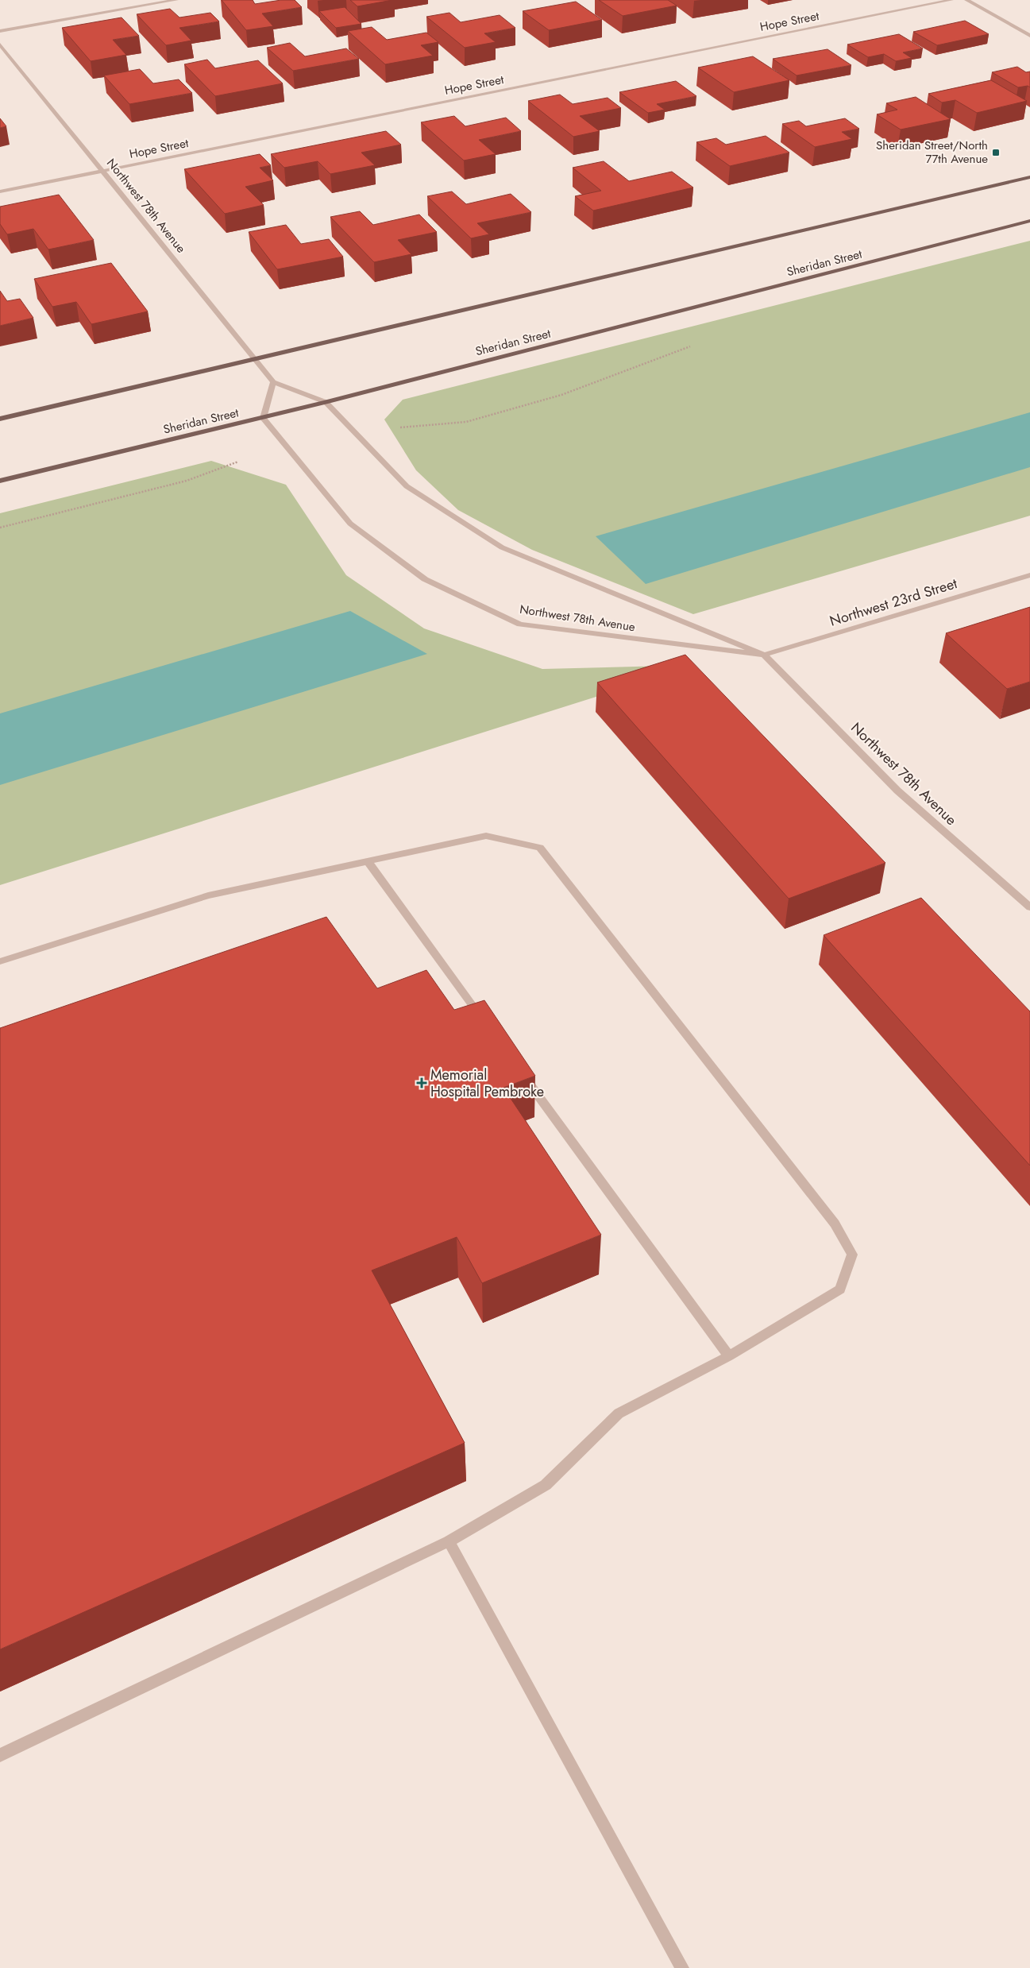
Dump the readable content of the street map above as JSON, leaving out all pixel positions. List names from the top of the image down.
{
  "streets": {
    "main road": ["Sheridan Street"],
    "street": ["Hope Street", "Northwest 78th Avenue", "Northwest 23rd Street"]
  },
  "crossings": [
    ["Hope Street", "Northwest 78th Avenue"],
    ["Northwest 78th Avenue", "Sheridan Street"],
    ["Northwest 78th Avenue", "Northwest 23rd Street"]
  ],
  "places": {
    "transit": ["Sheridan Street/North 77th Avenue"],
    "health": ["Memorial Hospital Pembroke"]
  }
}
